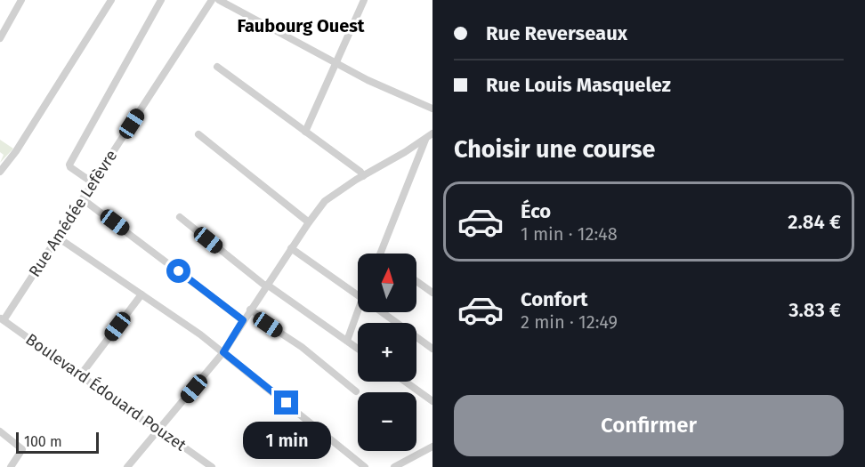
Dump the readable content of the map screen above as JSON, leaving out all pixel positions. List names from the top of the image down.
{
  "streets": {
    "street": ["Rue Amédée Lefèvre", "Boulevard Édouard Pouzet"]
  },
  "crossings": [
    ["Rue Amédée Lefèvre", "Boulevard Édouard Pouzet"]
  ],
  "districts": ["Faubourg Ouest"],
  "scale_bar": "100 m",
  "north": "top",
  "page": {
    "banner": ["Rue Reverseaux", "Rue Louis Masquelez"],
    "heading": "Choisir une course",
    "list": [
      {
        "name": "Éco",
        "note": "1 min · 12:48",
        "value": "2.84 €"
      },
      {
        "name": "Confort",
        "note": "2 min · 12:49",
        "value": "3.83 €"
      }
    ],
    "map_buttons": ["+", "−"],
    "buttons": "Confirmer",
    "bubble": "1 min",
    "scale": "100 m"
  }
}
